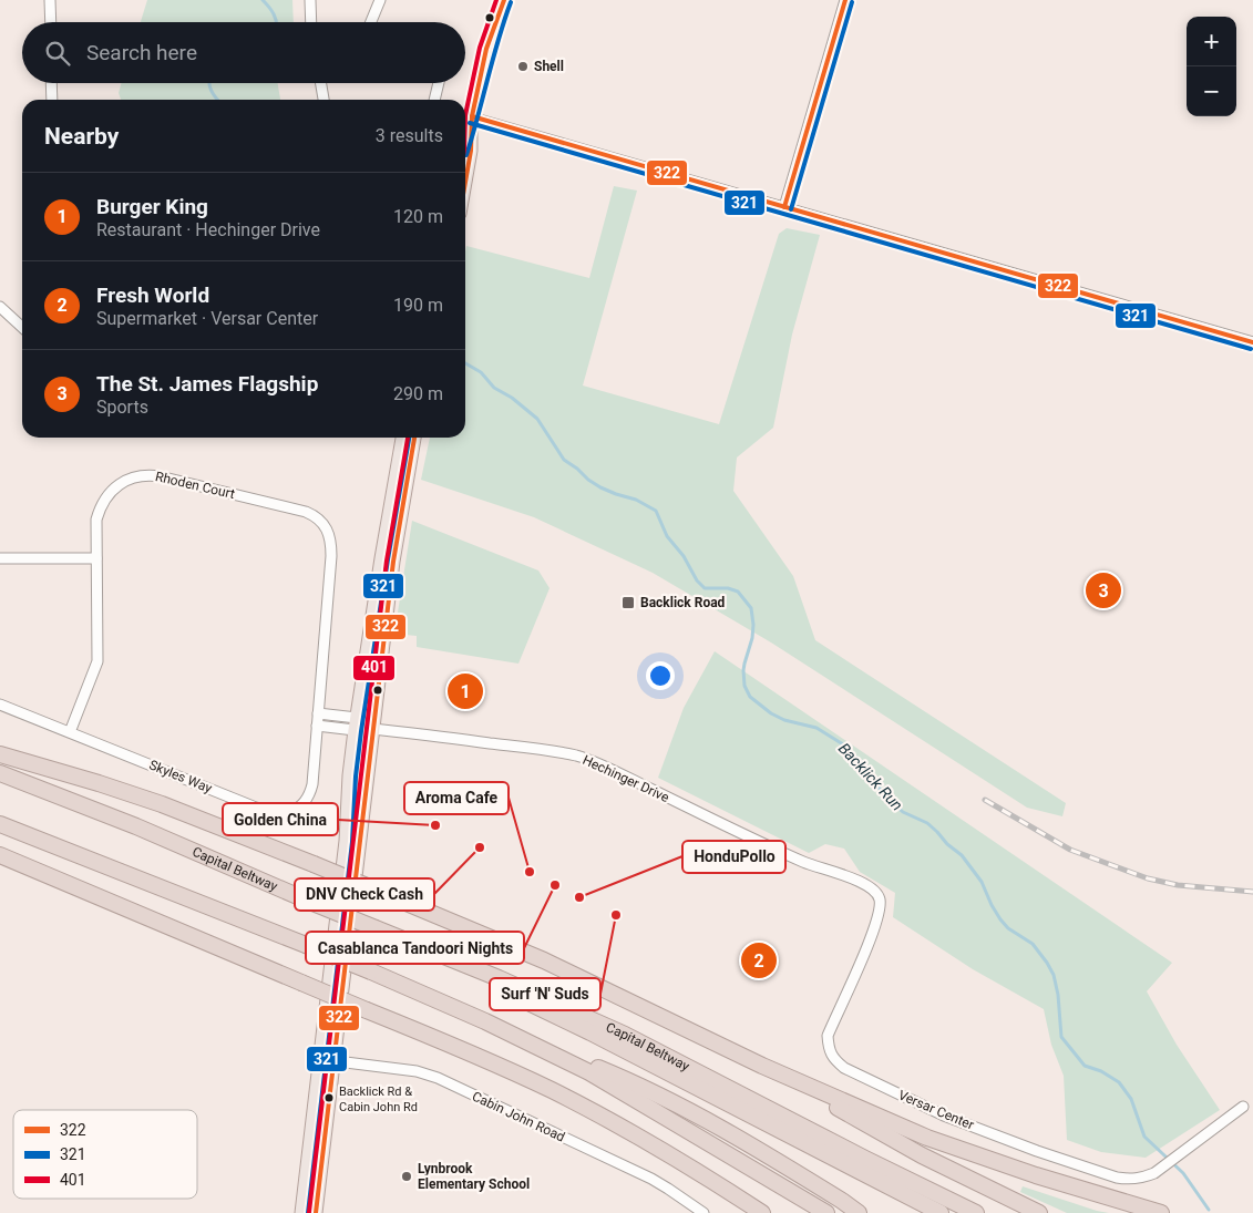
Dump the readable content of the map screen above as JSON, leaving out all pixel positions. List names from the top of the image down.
{
  "streets": {
    "highway": ["Capital Beltway"],
    "street": [
      "Rhoden Court",
      "Skyles Way",
      "Hechinger Drive",
      "Versar Center",
      "Cabin John Road"
    ]
  },
  "crossings": [
    ["Rhoden Court", "Skyles Way"],
    ["Hechinger Drive", "Versar Center"]
  ],
  "water": ["Backlick Run"],
  "places": {
    "other": [
      "Shell",
      "Golden China",
      "DNV Check Cash",
      "Aroma Cafe",
      "Casablanca Tandoori Nights",
      "HonduPollo",
      "Surf 'N' Suds",
      "Backlick Rd & Cabin John Rd",
      "Lynbrook Elementary School"
    ],
    "transit": ["Backlick Road"]
  },
  "lines": ["transit line 322", "transit line 401", "transit line 321"],
  "legend": ["322", "321", "401"],
  "page": {
    "map_buttons": ["+", "−"],
    "search": "Search here",
    "heading": ["Nearby", "3 results"],
    "list": [
      {
        "mark": "1",
        "name": "Burger King",
        "note": "Restaurant · Hechinger Drive",
        "value": "120 m"
      },
      {
        "mark": "2",
        "name": "Fresh World",
        "note": "Supermarket · Versar Center",
        "value": "190 m"
      },
      {
        "mark": "3",
        "name": "The St. James Flagship",
        "note": "Sports",
        "value": "290 m"
      }
    ],
    "pins": ["3", "1", "2"]
  }
}
